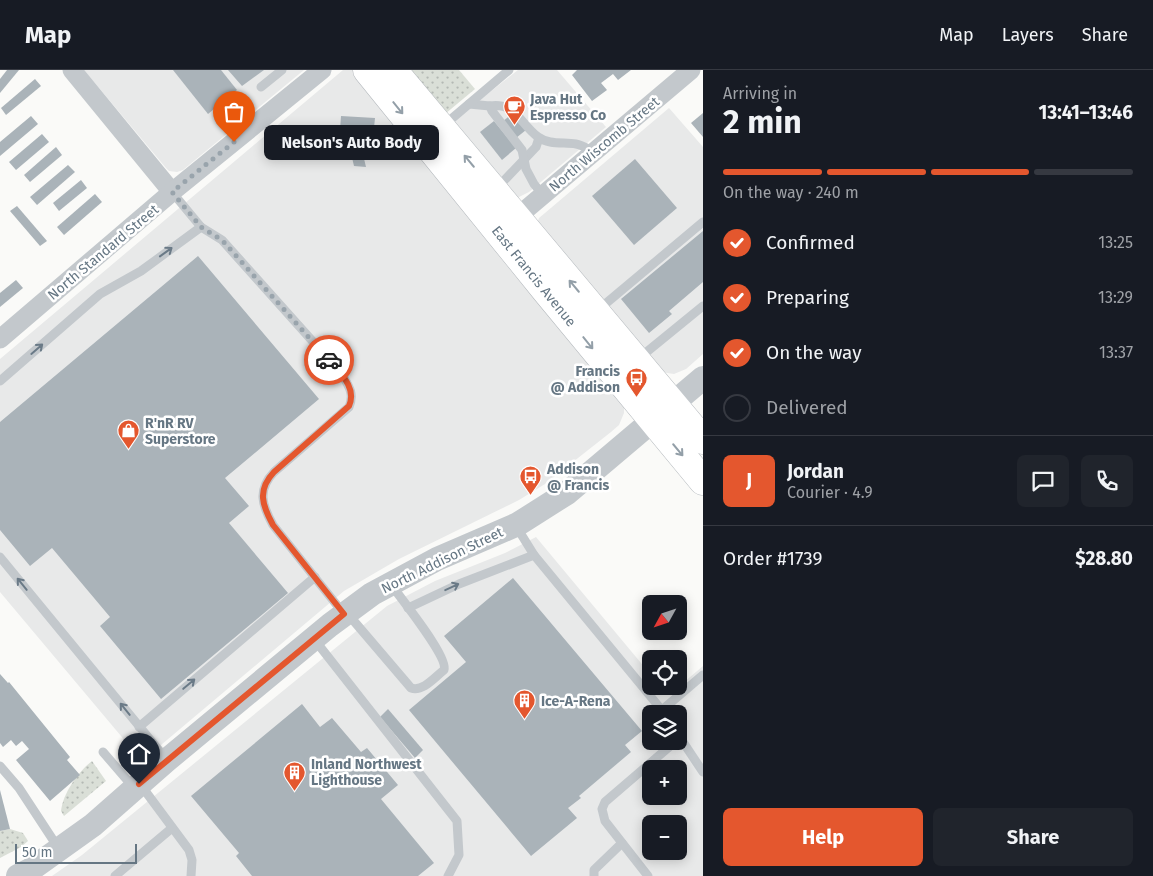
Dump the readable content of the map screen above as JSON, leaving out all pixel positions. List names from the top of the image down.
{
  "streets": {
    "main road": ["East Francis Avenue"],
    "street": ["North Wiscomb Street", "North Standard Street", "North Addison Street"]
  },
  "crossings": [
    ["North Wiscomb Street", "East Francis Avenue"],
    ["East Francis Avenue", "North Addison Street"]
  ],
  "places": {
    "cafe": ["Java Hut Espresso Co"],
    "other": ["Nelson's Auto Body"],
    "bus stop": ["Francis @ Addison", "Addison @ Francis"],
    "shop": ["R'nR RV Superstore"],
    "building": ["Ice-A-Rena", "Inland Northwest Lighthouse"]
  },
  "scale_bar": "50 m",
  "north": "bottom left",
  "page": {
    "header": "Map",
    "nav": ["Map", "Layers", "Share"],
    "heading": ["2 min", "Arriving in", "13:41–13:46"],
    "panel": [
      "Jordan",
      "Courier · 4.9",
      "Order #1739",
      "$28.80"
    ],
    "bubble": "Nelson's Auto Body",
    "bar": "On the way · 240 m",
    "list": [
      ["Confirmed", "13:25"],
      ["Preparing", "13:29"],
      ["On the way", "13:37"],
      "Delivered"
    ],
    "round": "J",
    "map_buttons": ["+", "−"],
    "buttons": ["Help", "Share"],
    "scale": "50 m"
  }
}
